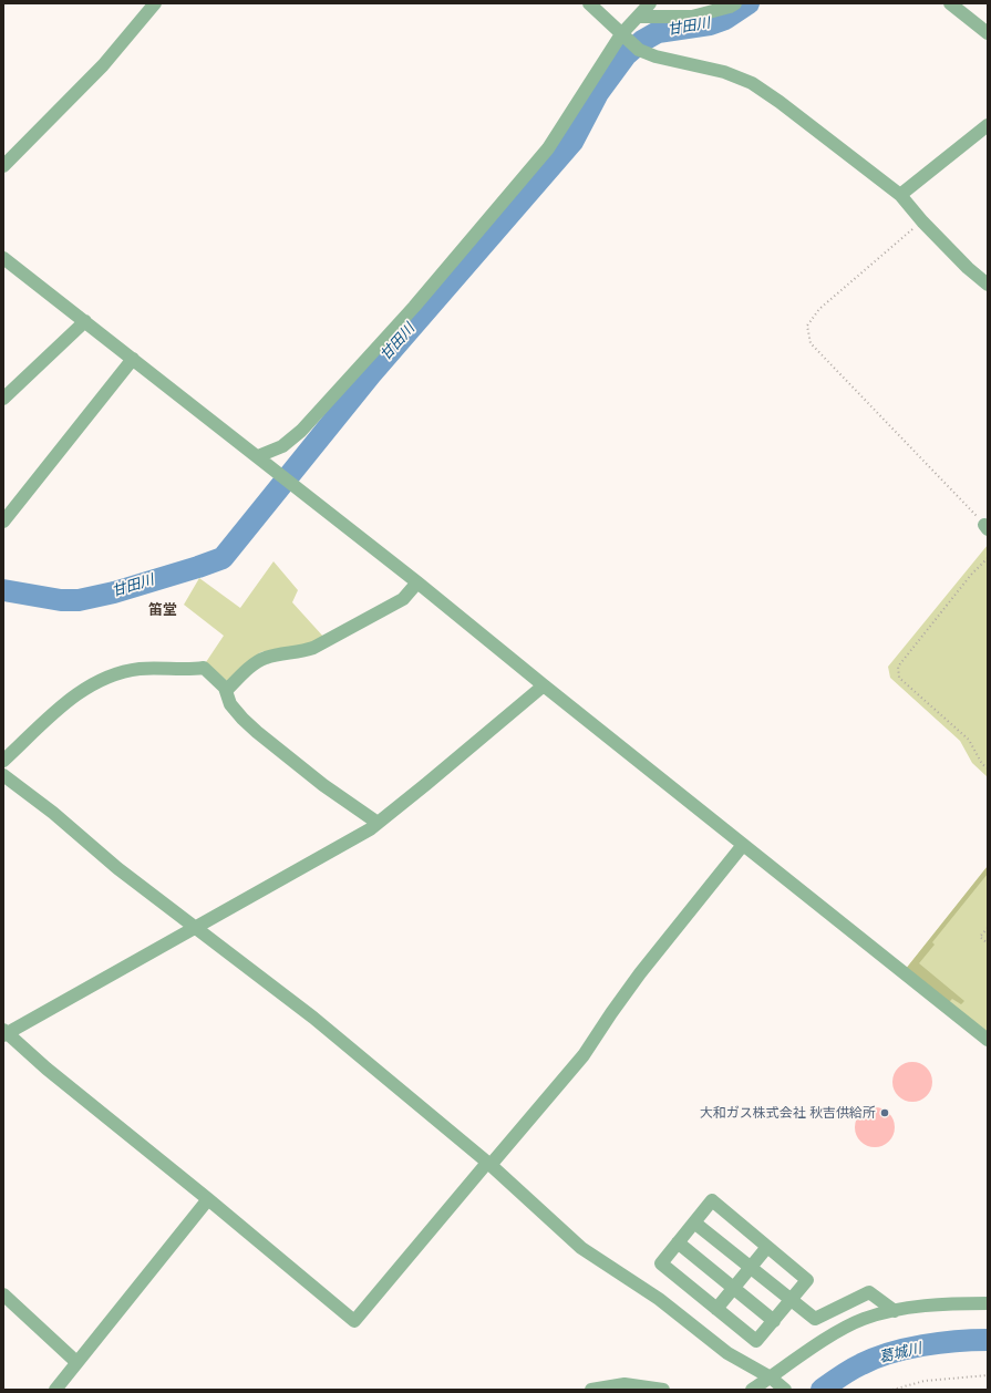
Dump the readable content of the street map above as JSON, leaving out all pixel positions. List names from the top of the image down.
{
  "districts": ["笛堂"],
  "water": ["甘田川", "葛城川"],
  "places": ["大和ガス株式会社 秋吉供給所"]
}
